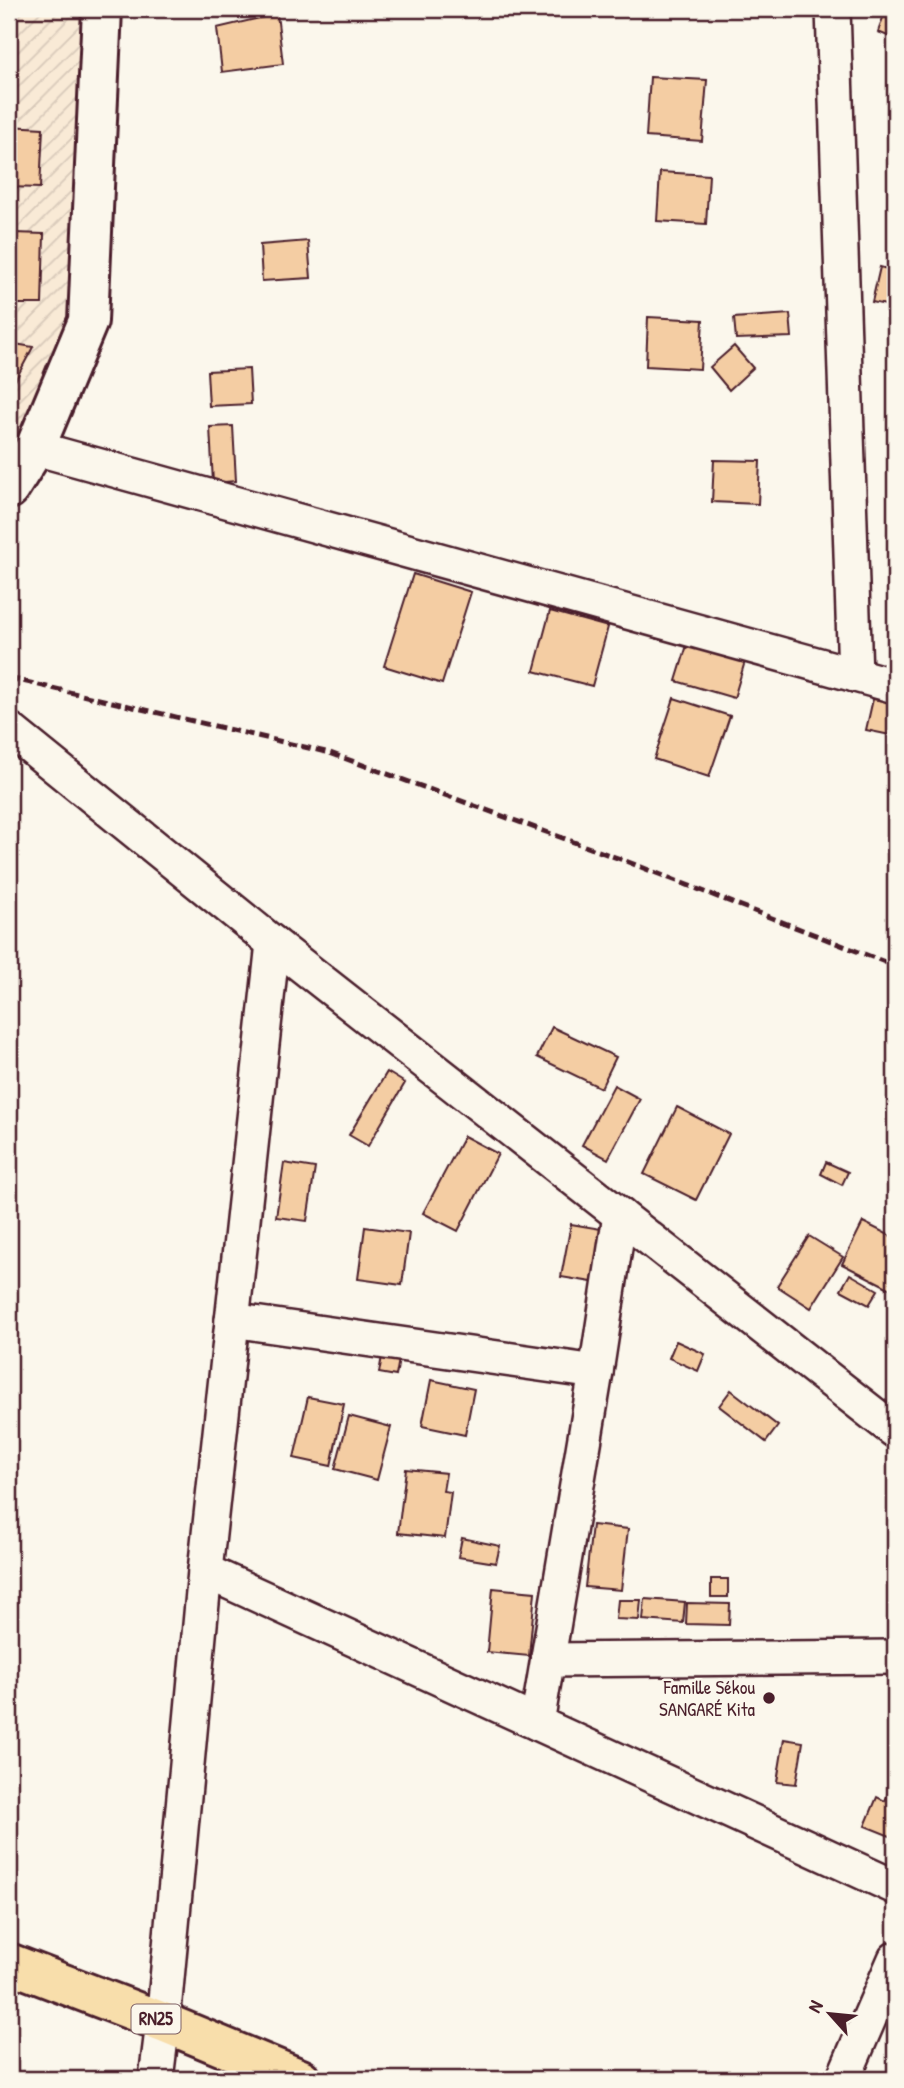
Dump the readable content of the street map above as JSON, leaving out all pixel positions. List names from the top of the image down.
{
  "streets": {
    "main road": ["RN25"]
  },
  "places": ["Famille Sékou SANGARÉ Kita"],
  "north": "top left"
}
